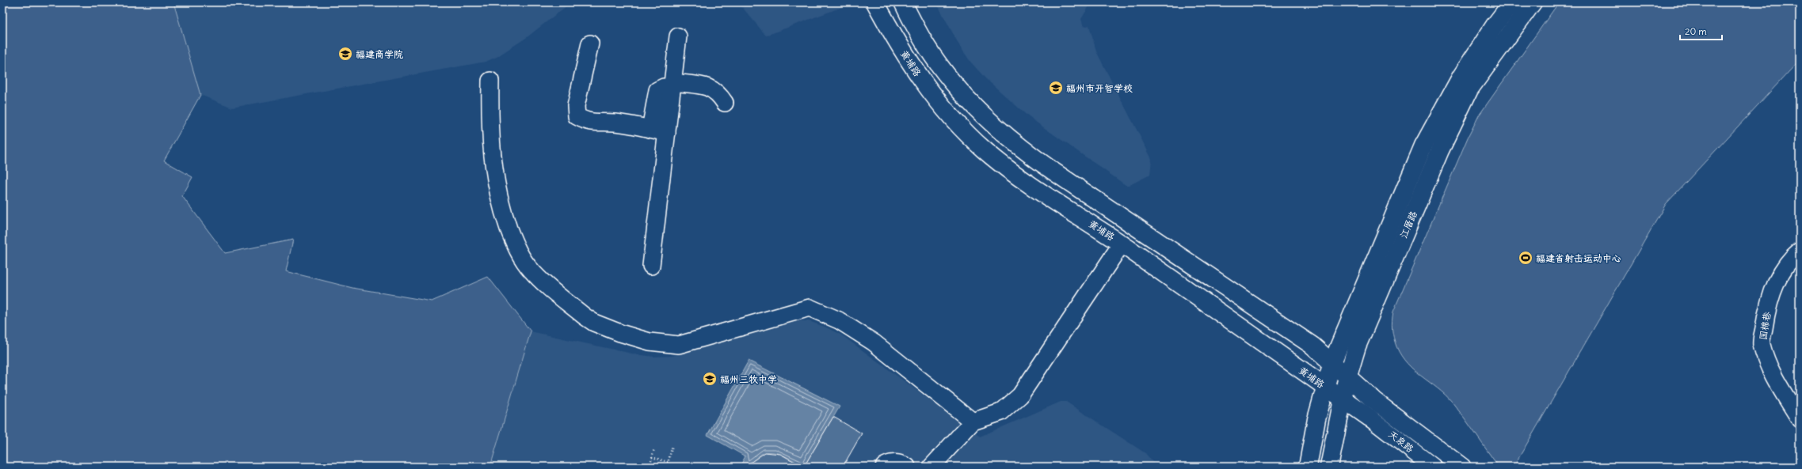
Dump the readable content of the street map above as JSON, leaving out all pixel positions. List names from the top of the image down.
{
  "streets": {
    "main road": ["黄埔路", "江厝路"],
    "street": ["国棉巷", "天泉路"]
  },
  "crossings": [
    ["黄埔路", "江厝路"],
    ["黄埔路", "天泉路"]
  ],
  "places": {
    "school or university": ["福建商学院", "福州市开智学校", "福州三牧中学"],
    "sports": ["福建省射击运动中心"]
  },
  "scale_bar": "20 m"
}
